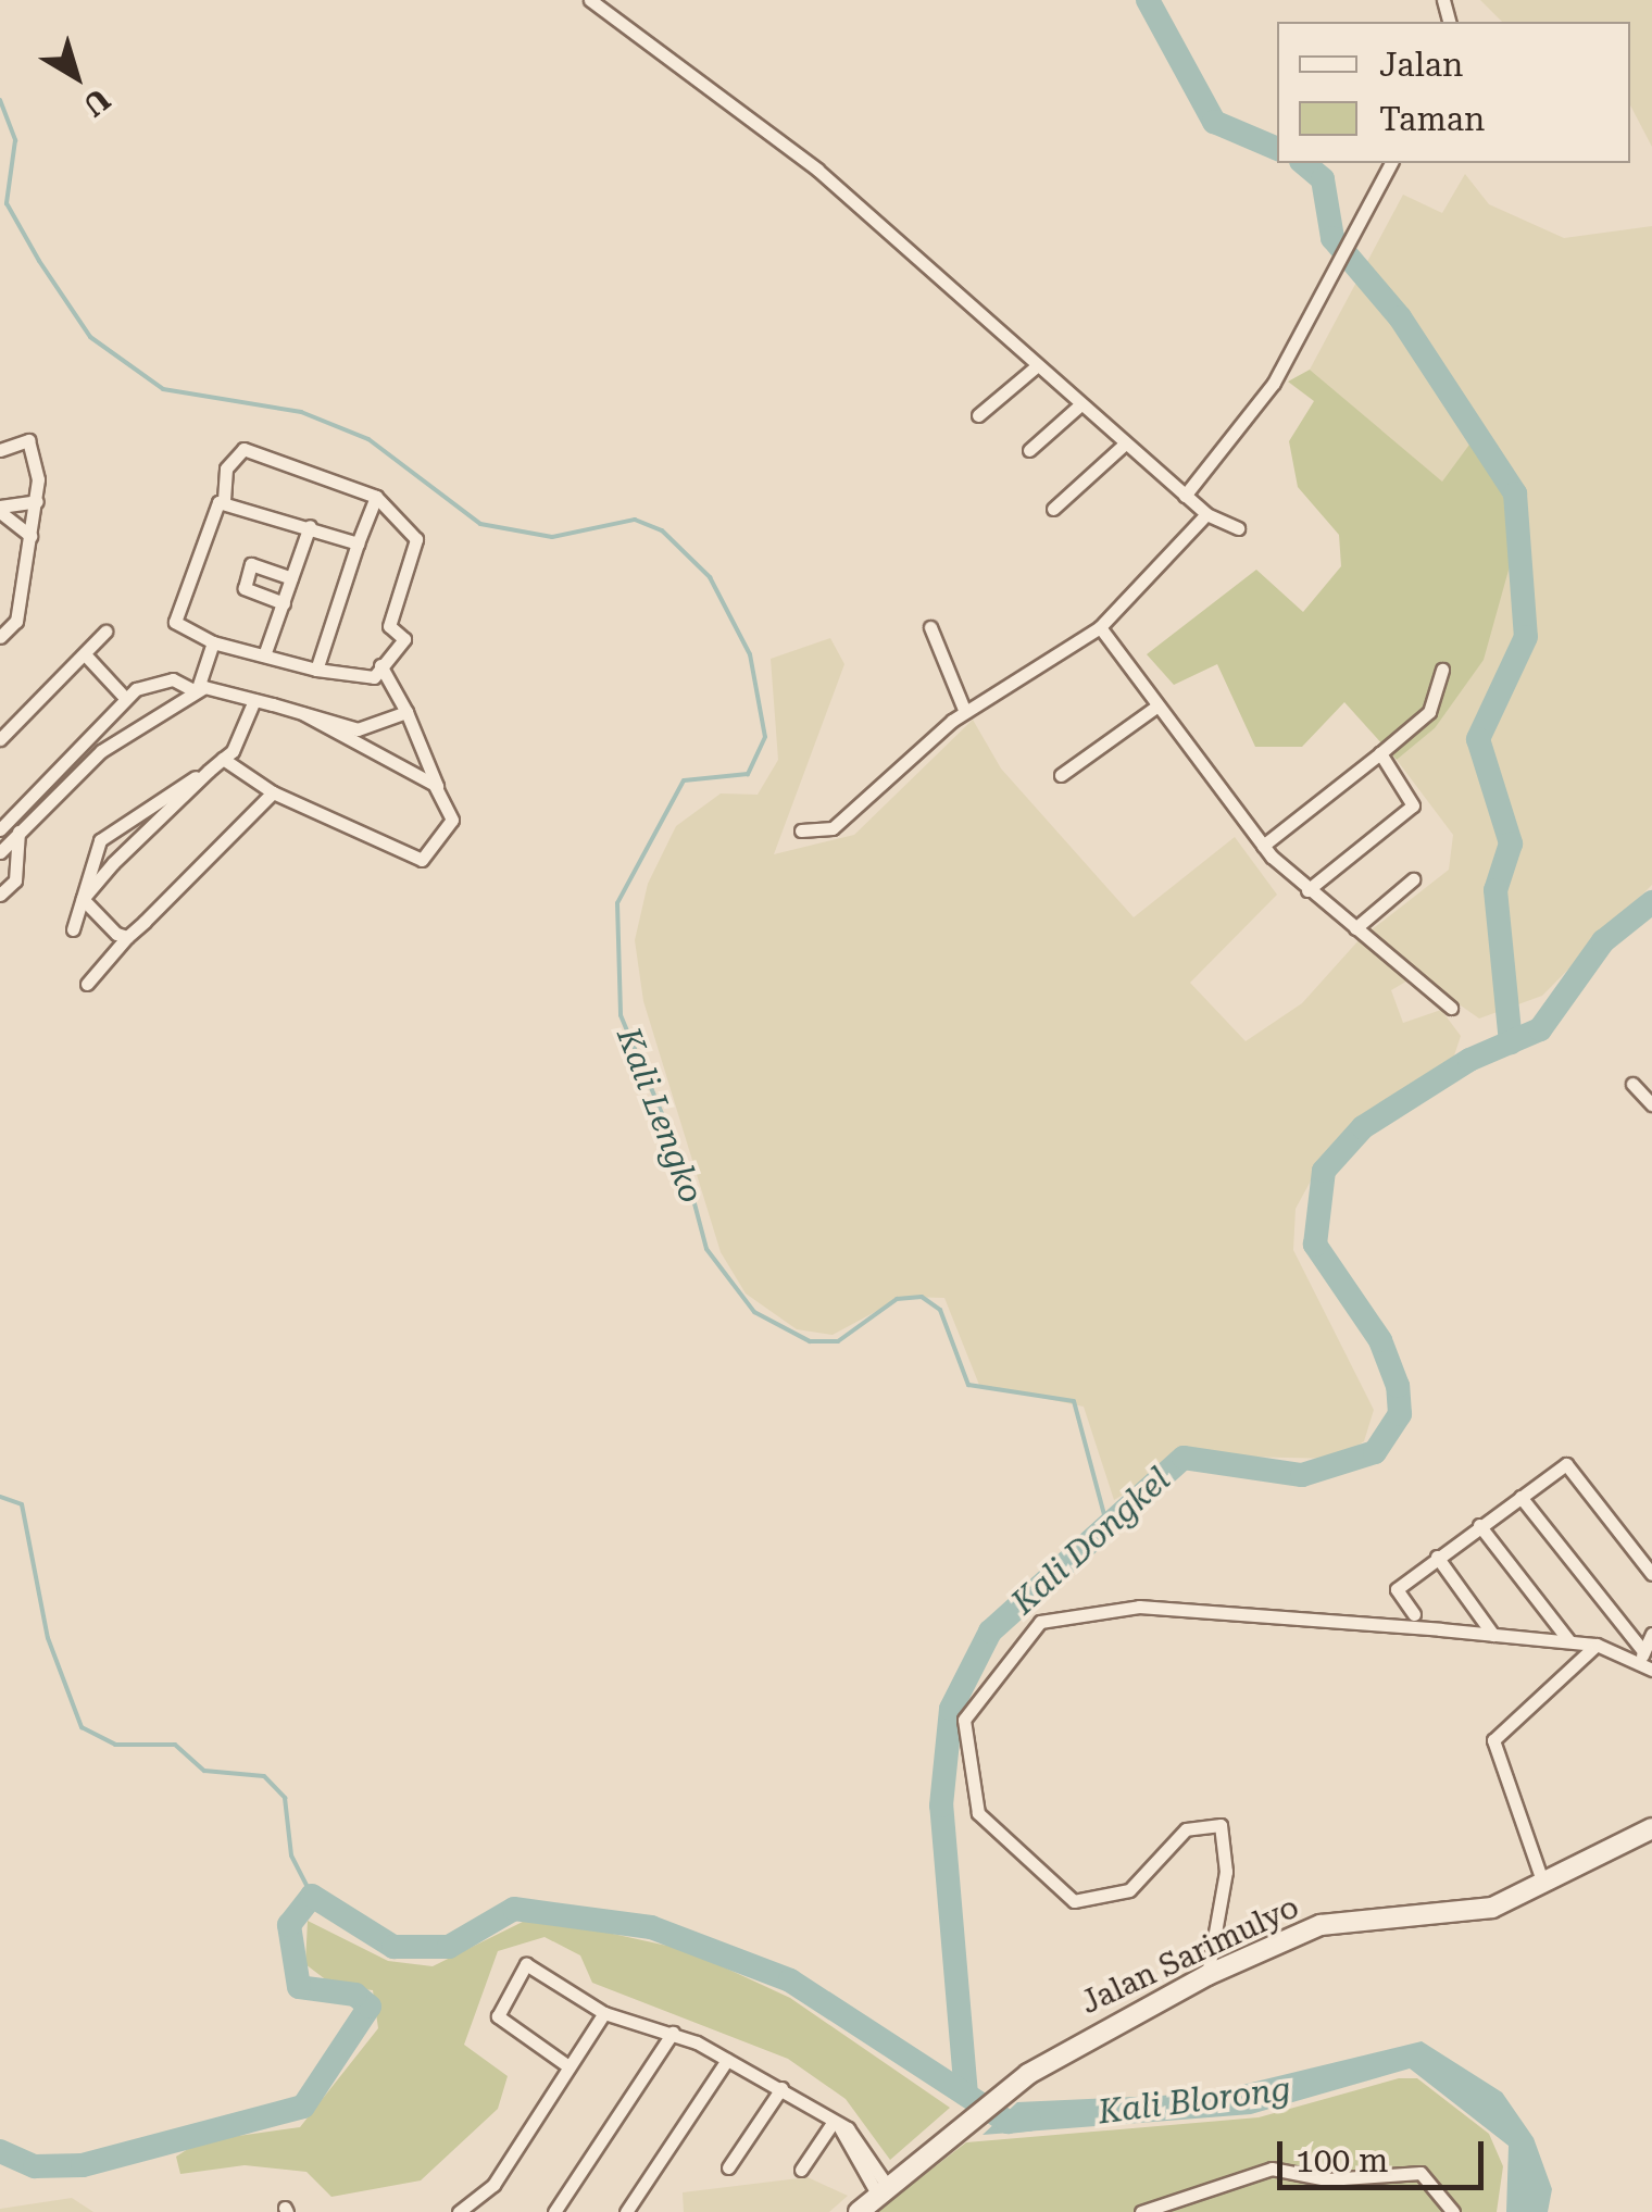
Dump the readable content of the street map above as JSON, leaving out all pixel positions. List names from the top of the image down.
{
  "streets": {
    "street": ["Jalan Sarimulyo"]
  },
  "water": ["Kali Lengko", "Kali Dongkel", "Kali Blorong"],
  "legend": ["Jalan", "Taman"],
  "scale_bar": "100 m",
  "north": "bottom right"
}
